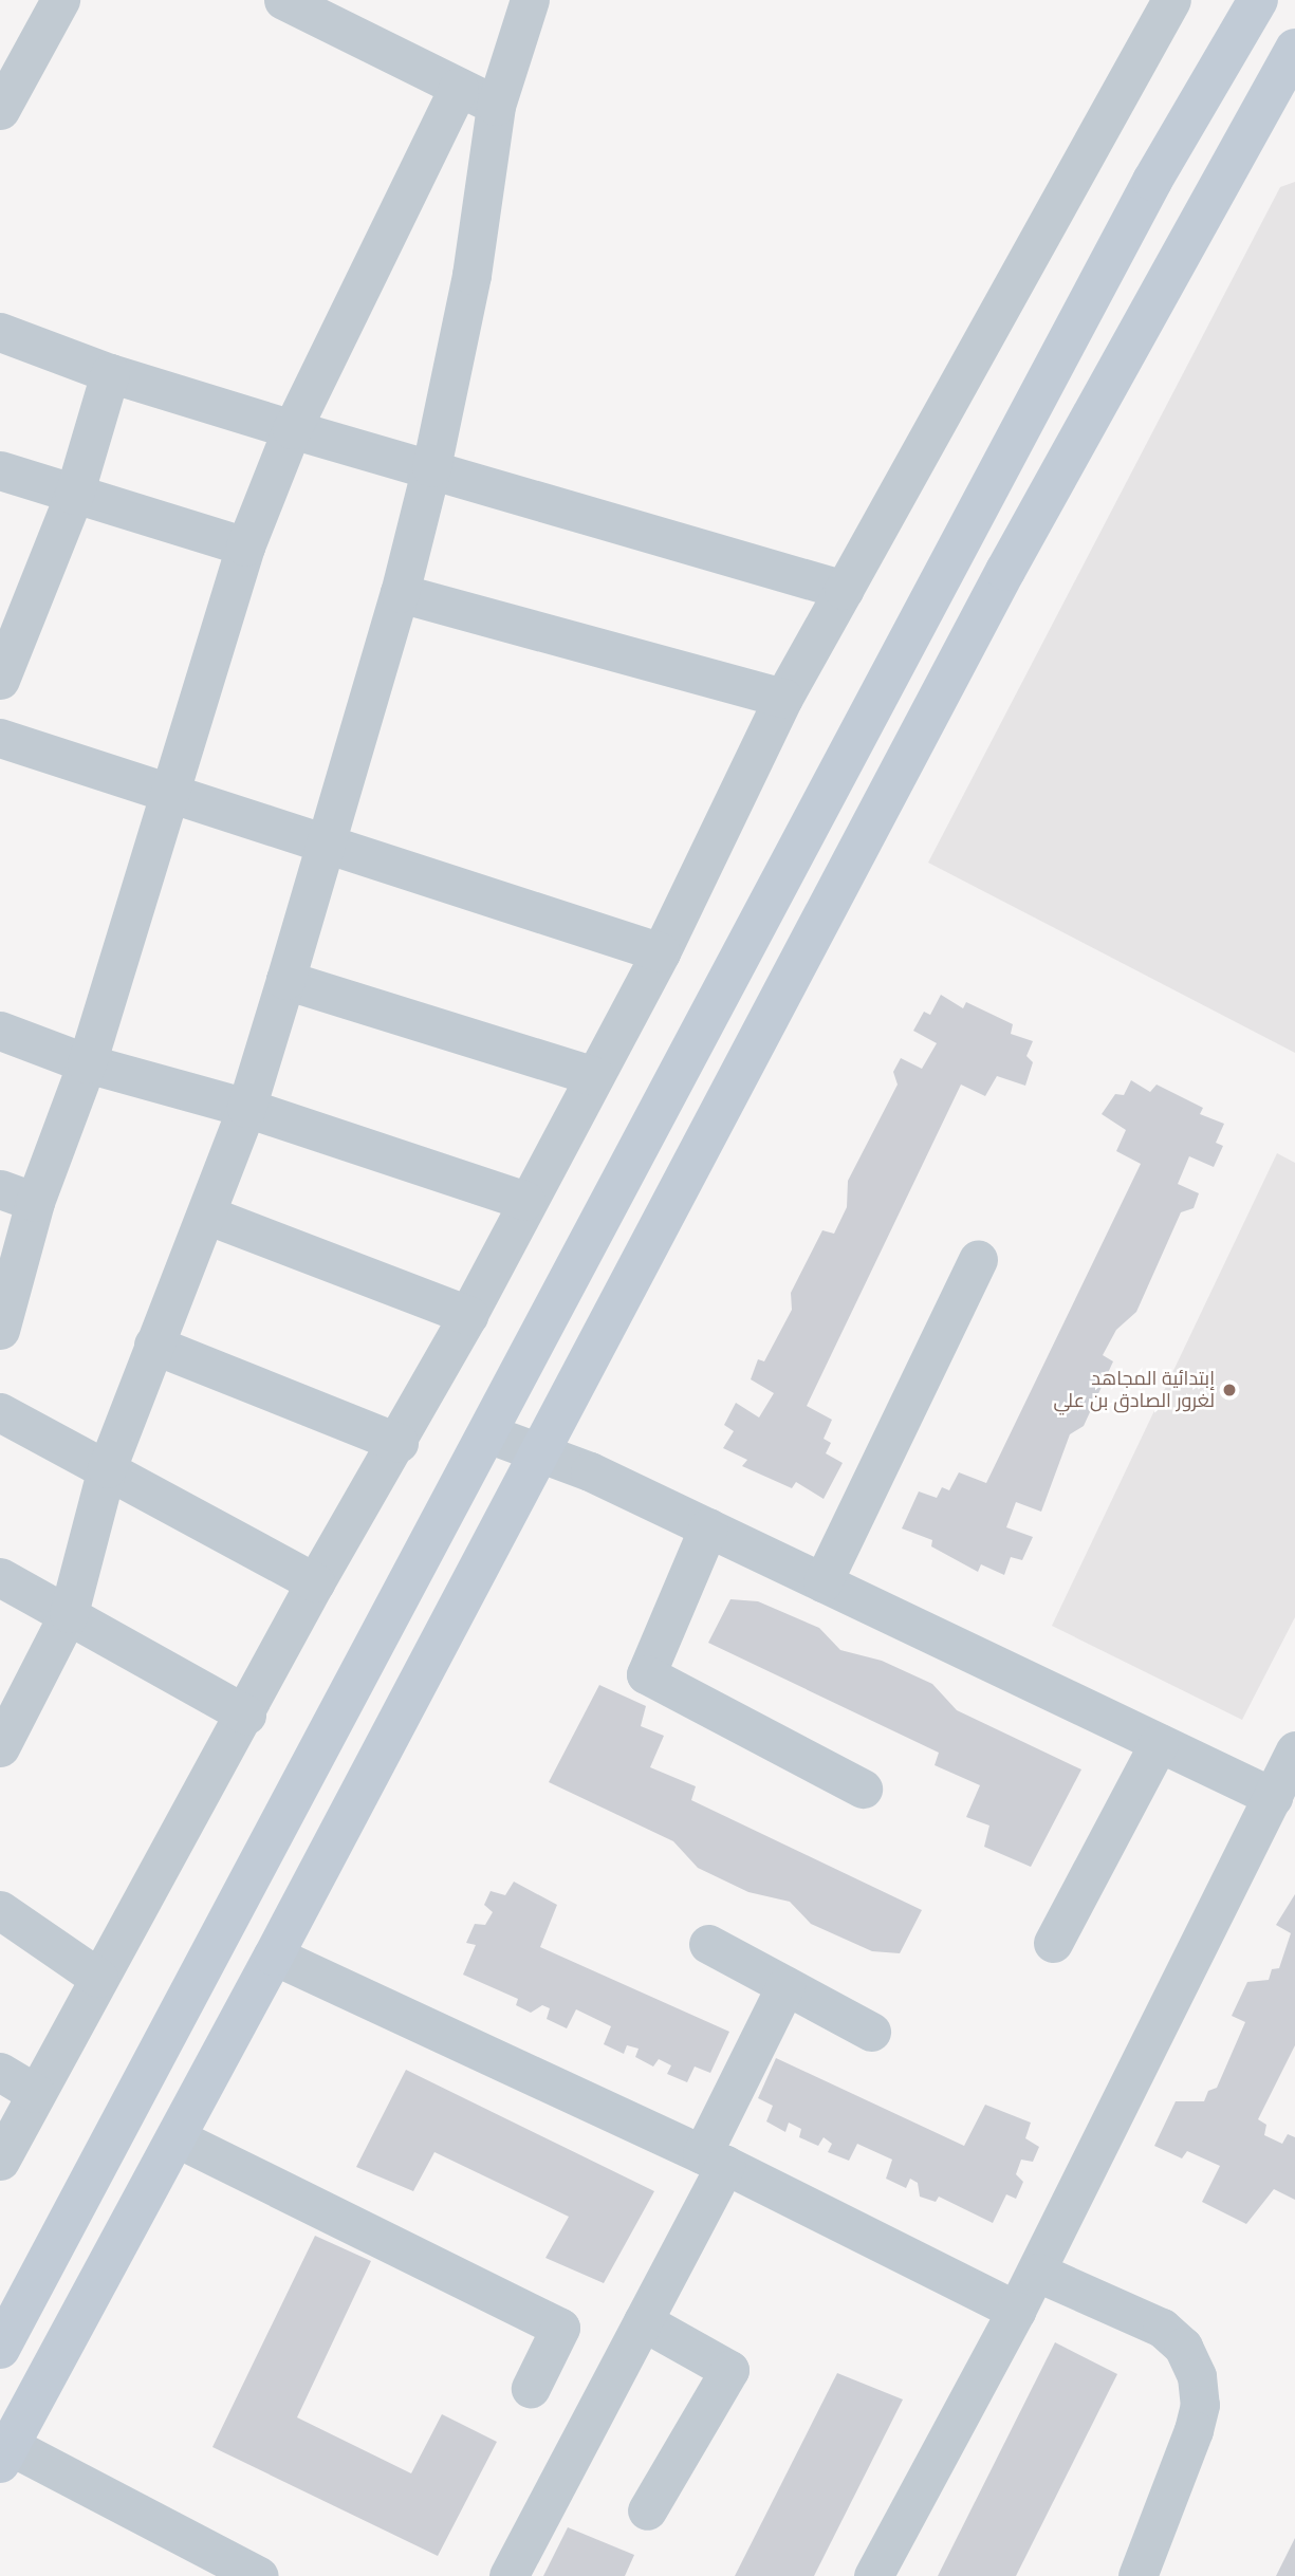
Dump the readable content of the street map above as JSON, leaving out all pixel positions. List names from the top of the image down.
{
  "places": ["إبتدائية المجاهد لغرور الصادق بن علي"]
}
